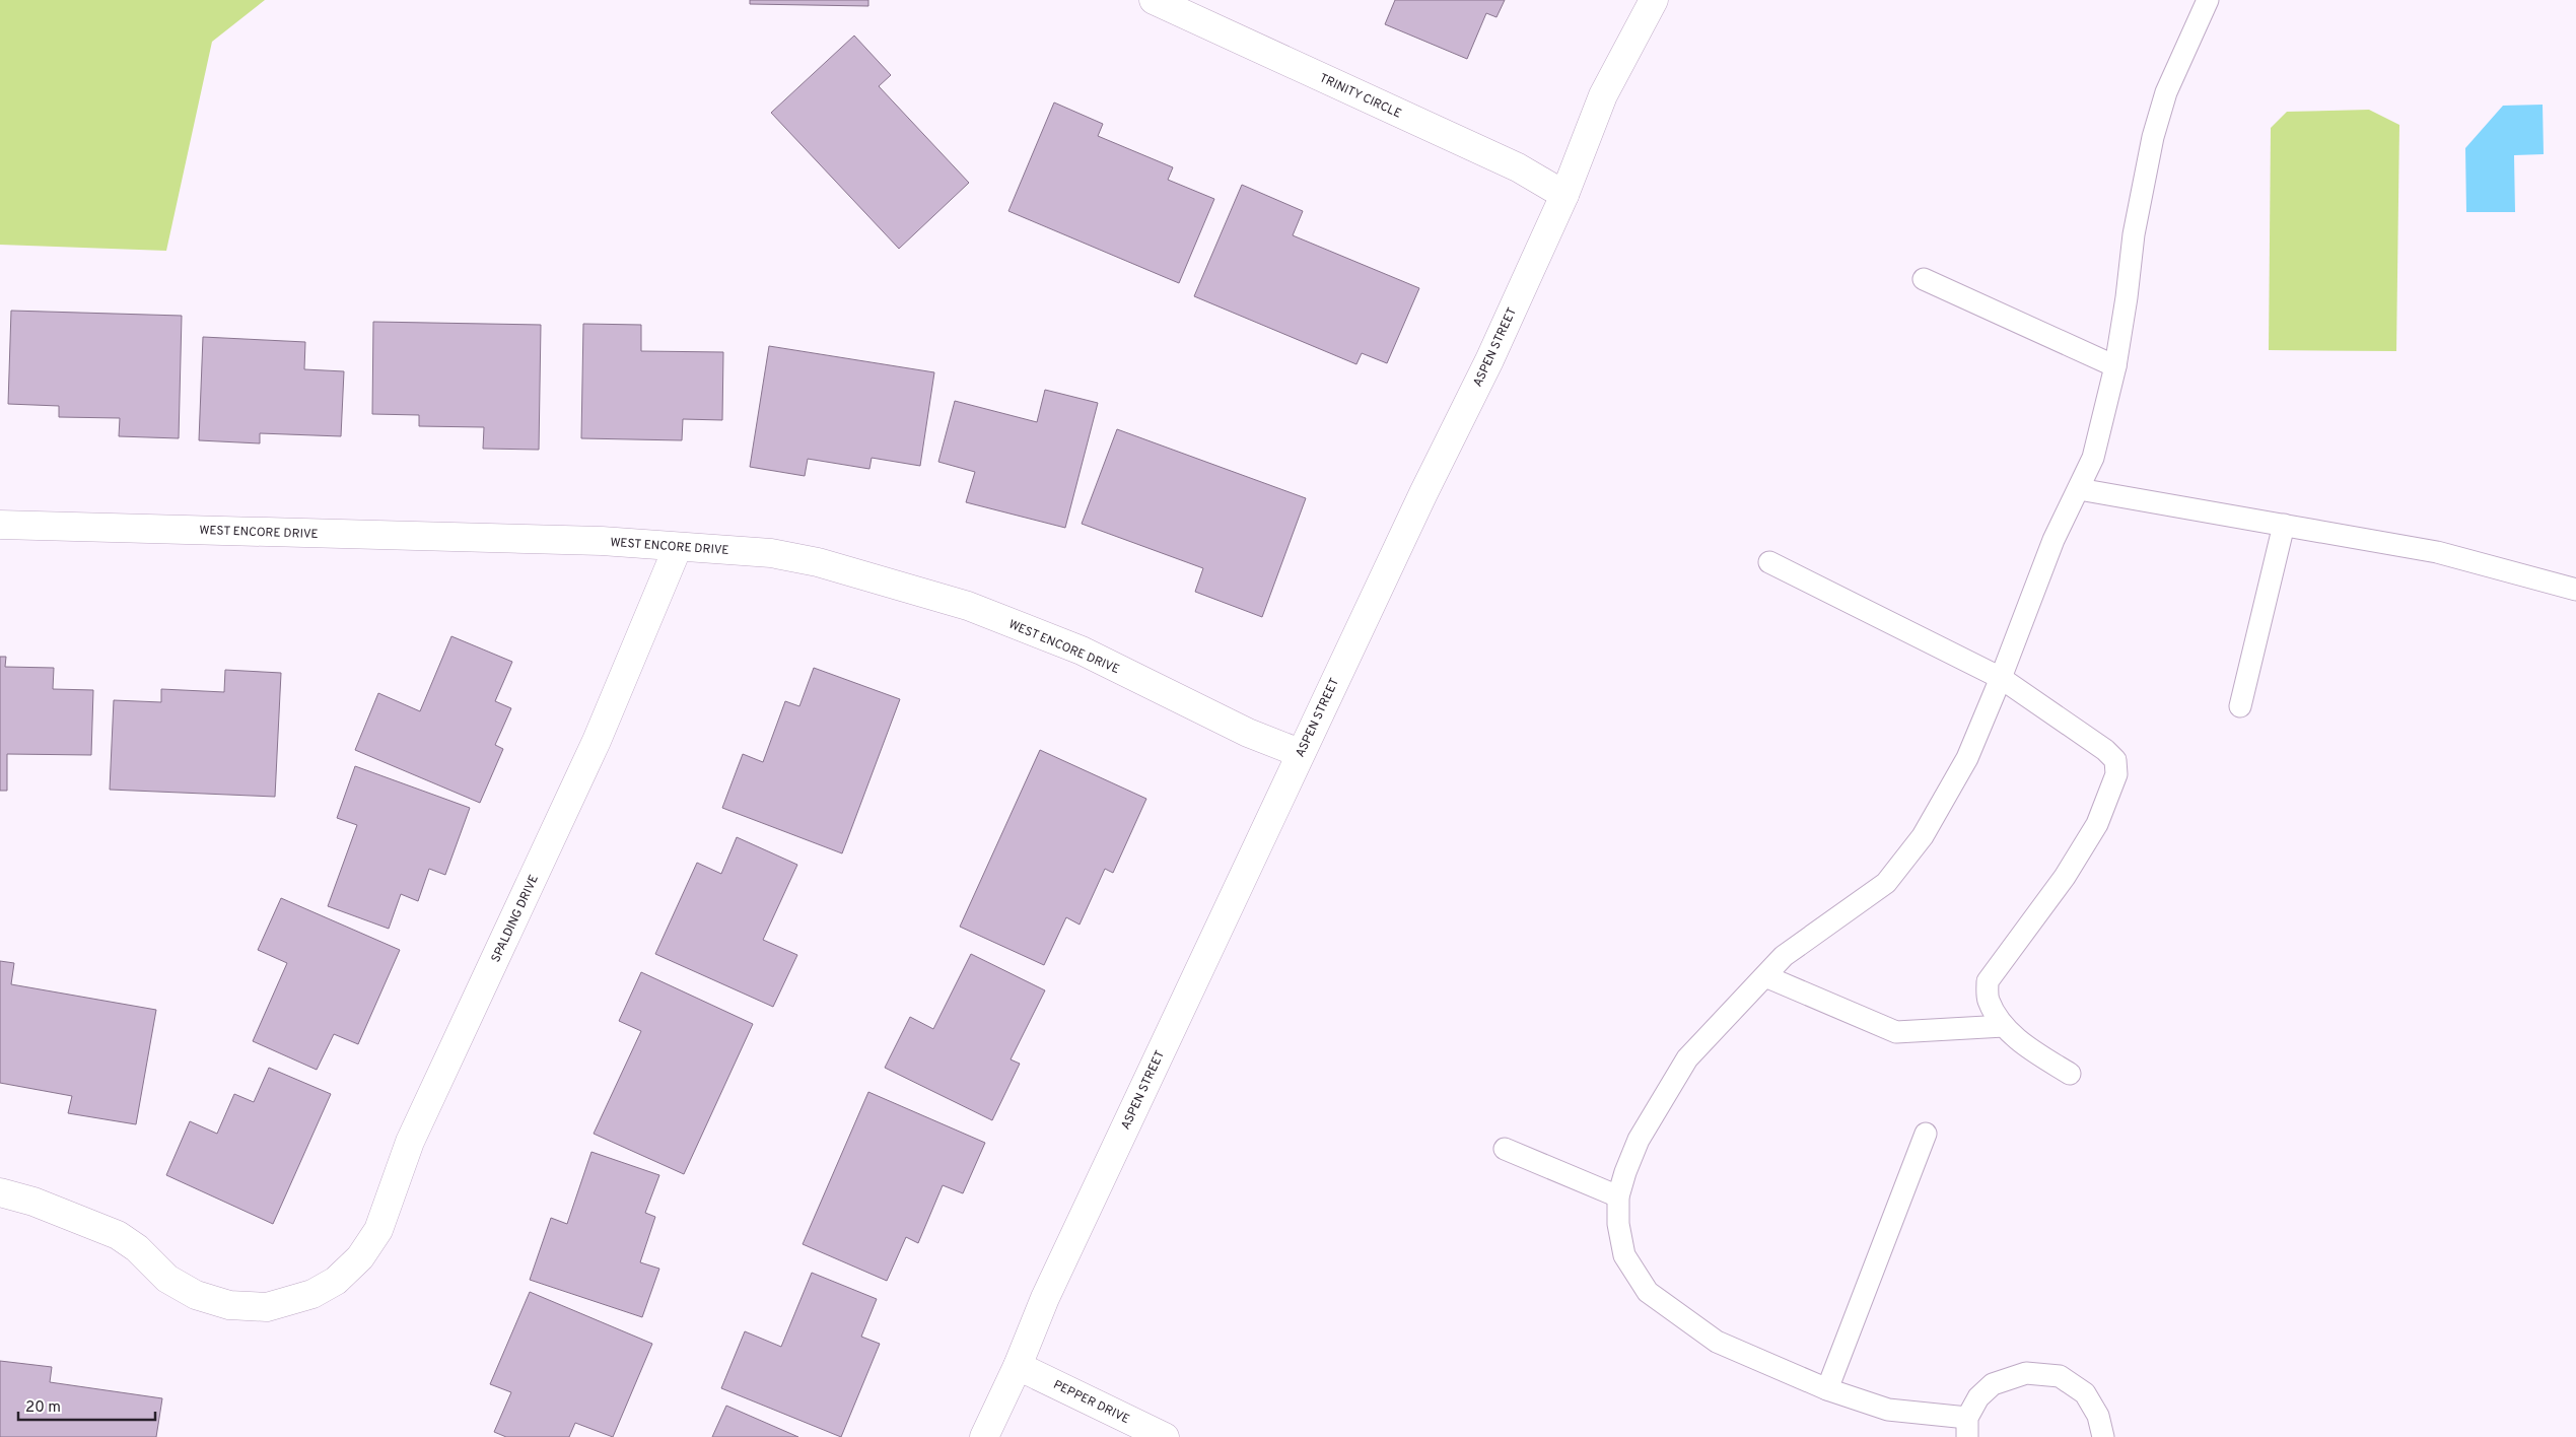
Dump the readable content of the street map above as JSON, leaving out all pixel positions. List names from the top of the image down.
{
  "streets": {
    "street": [
      "TRINITY CIRCLE",
      "ASPEN STREET",
      "WEST ENCORE DRIVE",
      "SPALDING DRIVE",
      "PEPPER DRIVE"
    ]
  },
  "crossings": [
    ["TRINITY CIRCLE", "ASPEN STREET"],
    ["ASPEN STREET", "WEST ENCORE DRIVE"],
    ["ASPEN STREET", "PEPPER DRIVE"],
    ["WEST ENCORE DRIVE", "SPALDING DRIVE"]
  ],
  "scale_bar": "20 m"
}
